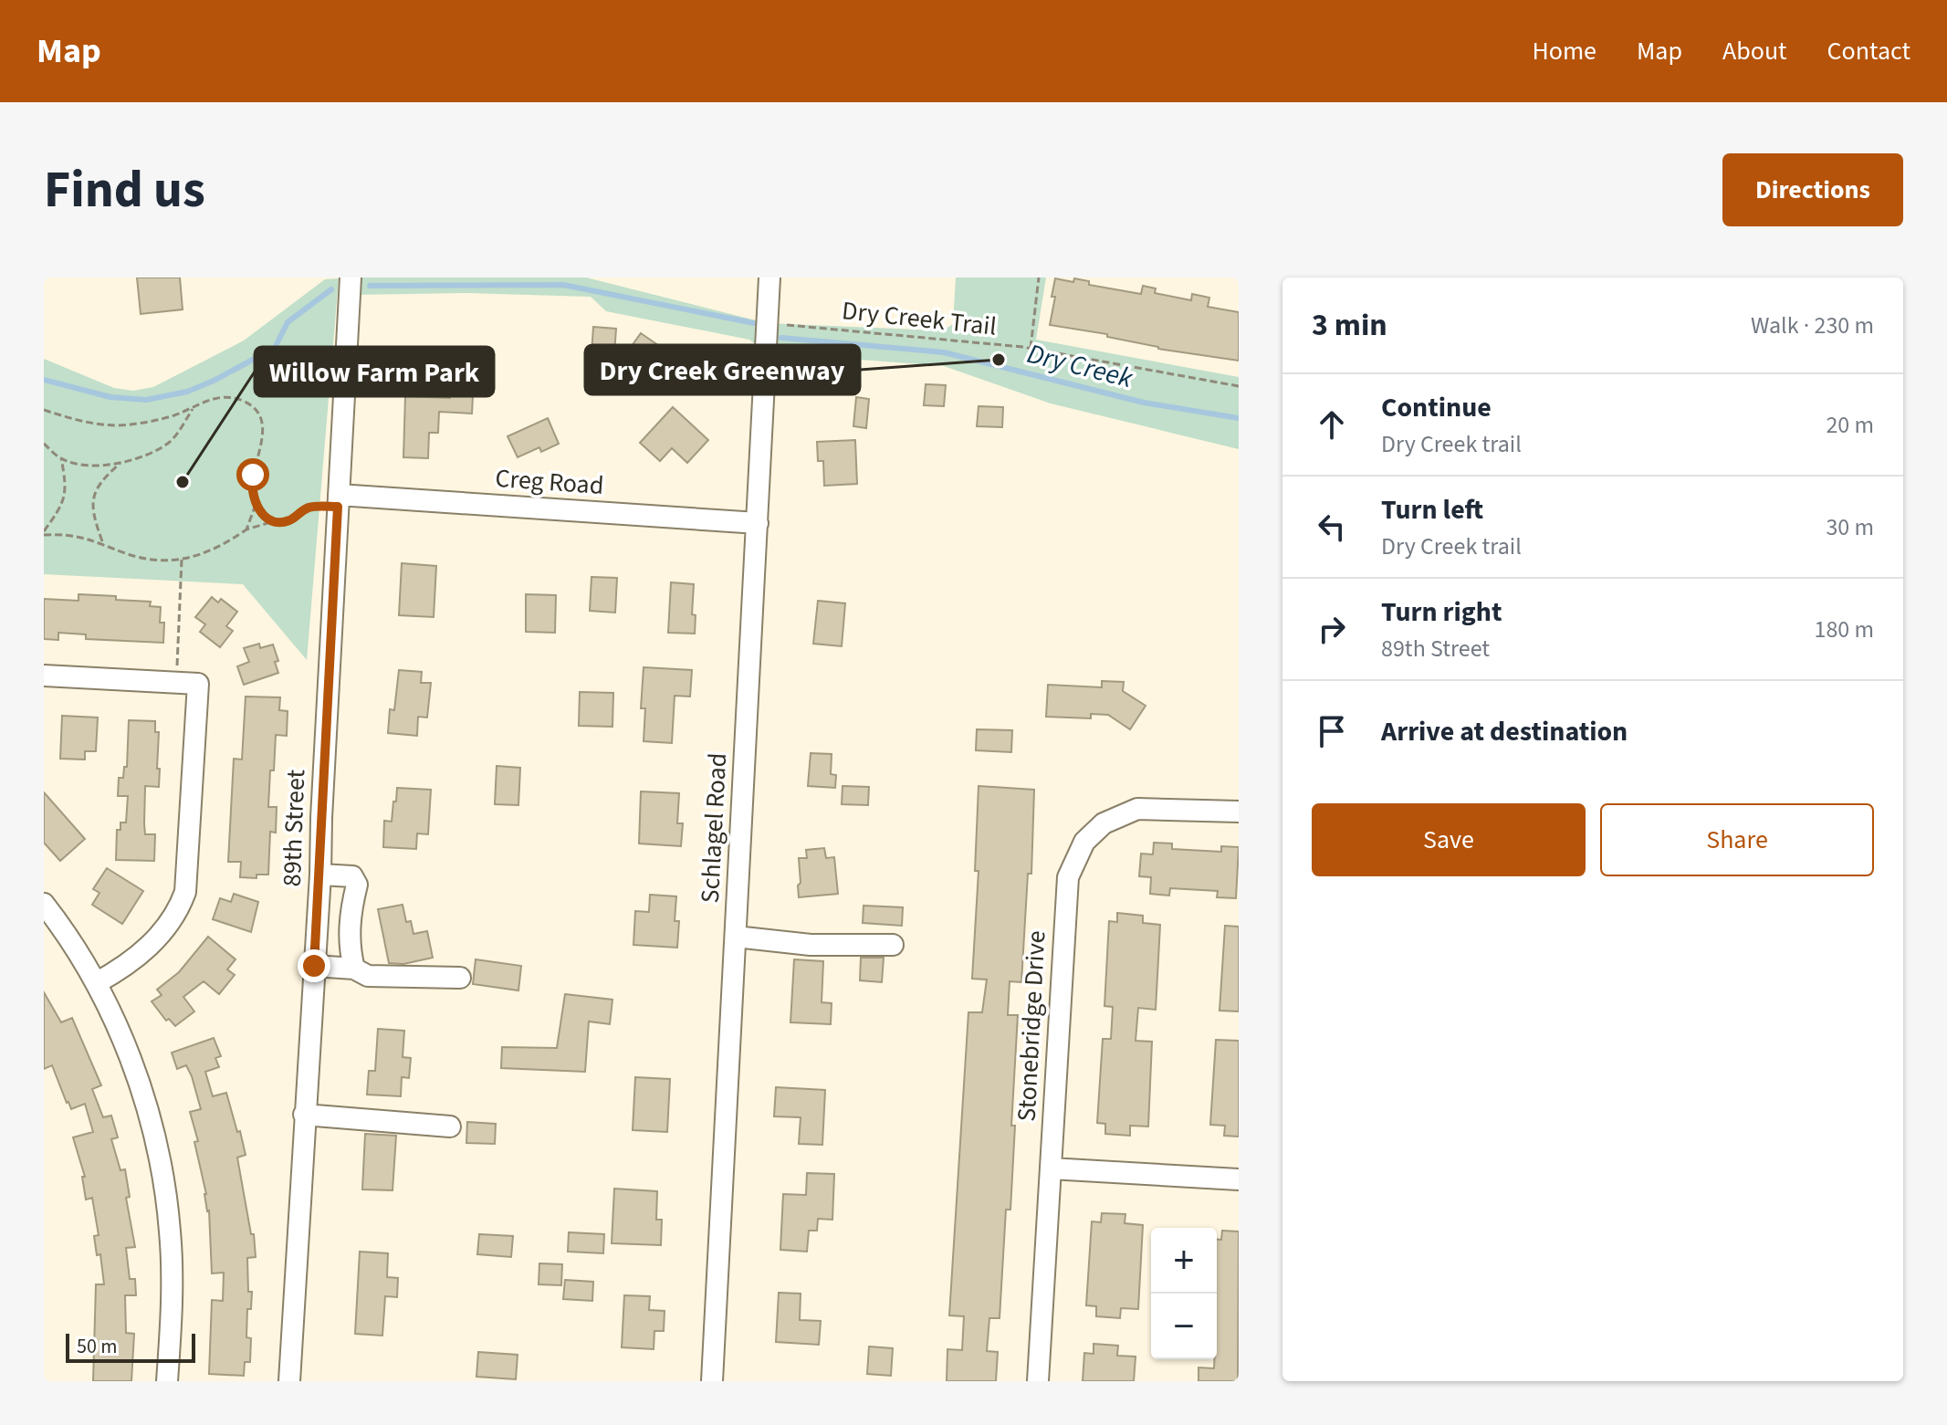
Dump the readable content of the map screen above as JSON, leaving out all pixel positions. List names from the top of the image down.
{
  "streets": {
    "street": [
      "Creg Road",
      "89th Street",
      "Schlagel Road",
      "Stonebridge Drive"
    ],
    "path": ["Dry Creek Trail"]
  },
  "crossings": [
    ["Dry Creek Trail", "Schlagel Road"],
    ["Creg Road", "89th Street"],
    ["Creg Road", "Schlagel Road"]
  ],
  "water": ["Dry Creek"],
  "places": ["Dry Creek Greenway", "Willow Farm Park"],
  "scale_bar": "50 m",
  "page": {
    "header": "Map",
    "nav": [
      "Home",
      "Map",
      "About",
      "Contact"
    ],
    "buttons": [
      "Directions",
      ["Save", "Share"]
    ],
    "title": "Find us",
    "heading": ["3 min", "Walk · 230 m"],
    "list": [
      ["Continue", "Dry Creek trail", "20 m"],
      ["Turn left", "Dry Creek trail", "30 m"],
      ["Turn right", "89th Street", "180 m"],
      "Arrive at destination"
    ],
    "map_buttons": ["+", "−"],
    "scale": "50 m"
  }
}
